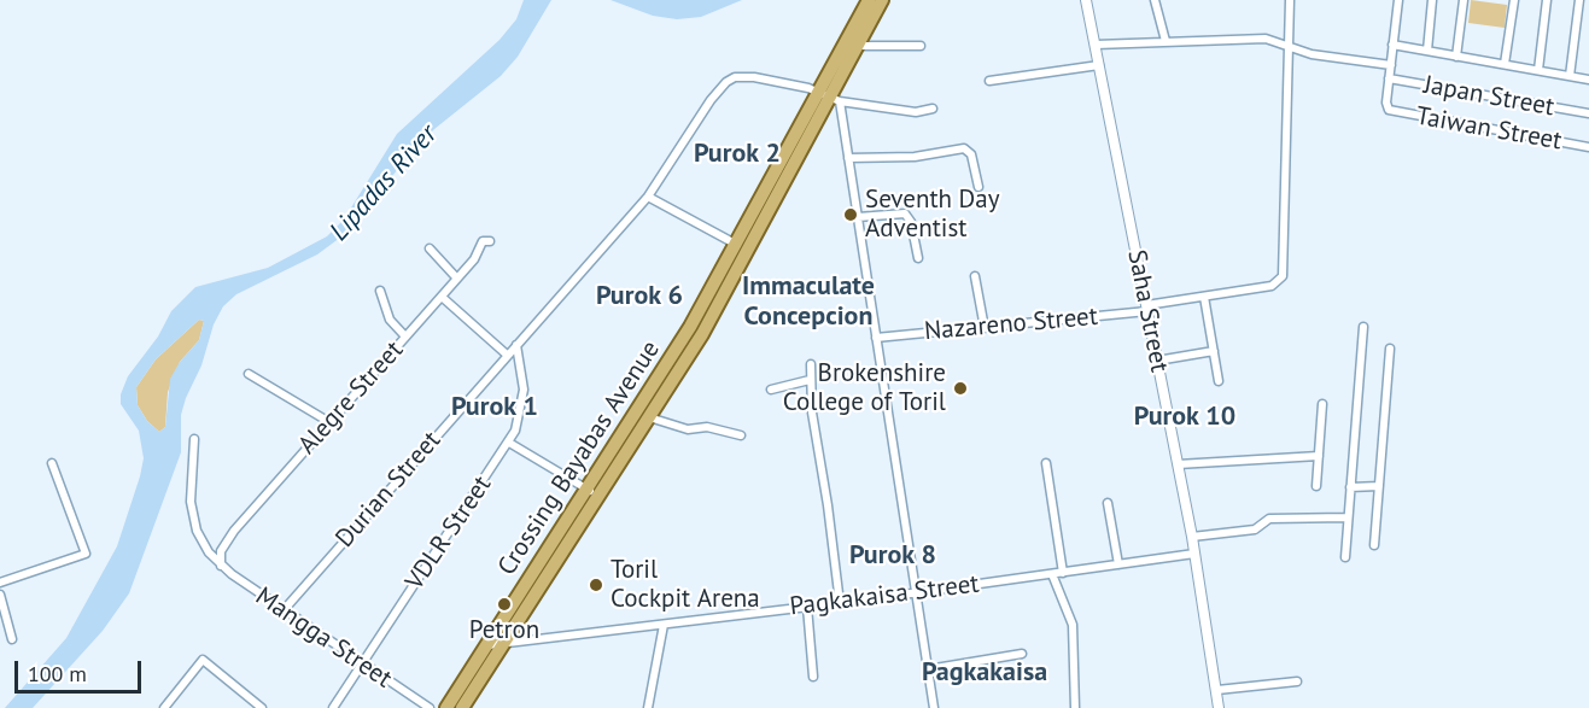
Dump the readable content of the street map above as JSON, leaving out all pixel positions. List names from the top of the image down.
{
  "streets": {
    "main road": ["Crossing Bayabas Avenue"],
    "street": [
      "Japan Street",
      "Taiwan Street",
      "Saha Street",
      "Nazareno Street",
      "Alegre Street",
      "Durian Street",
      "VDLR Street",
      "Pagkakaisa Street",
      "Mangga Street"
    ]
  },
  "crossings": [
    ["Japan Street", "Taiwan Street"],
    ["Saha Street", "Nazareno Street"],
    ["Saha Street", "Pagkakaisa Street"],
    ["Alegre Street", "Mangga Street"],
    ["Crossing Bayabas Avenue", "Durian Street"],
    ["Crossing Bayabas Avenue", "Pagkakaisa Street"],
    ["Durian Street", "VDLR Street"],
    ["Durian Street", "Mangga Street"],
    ["VDLR Street", "Mangga Street"]
  ],
  "districts": [
    "Purok 2",
    "Immaculate Concepcion",
    "Purok 6",
    "Purok 1",
    "Purok 10",
    "Purok 8",
    "Pagkakaisa"
  ],
  "water": ["Lipadas River"],
  "places": [
    "Seventh Day Adventist",
    "Brokenshire College of Toril",
    "Toril Cockpit Arena",
    "Petron"
  ],
  "scale_bar": "100 m"
}
